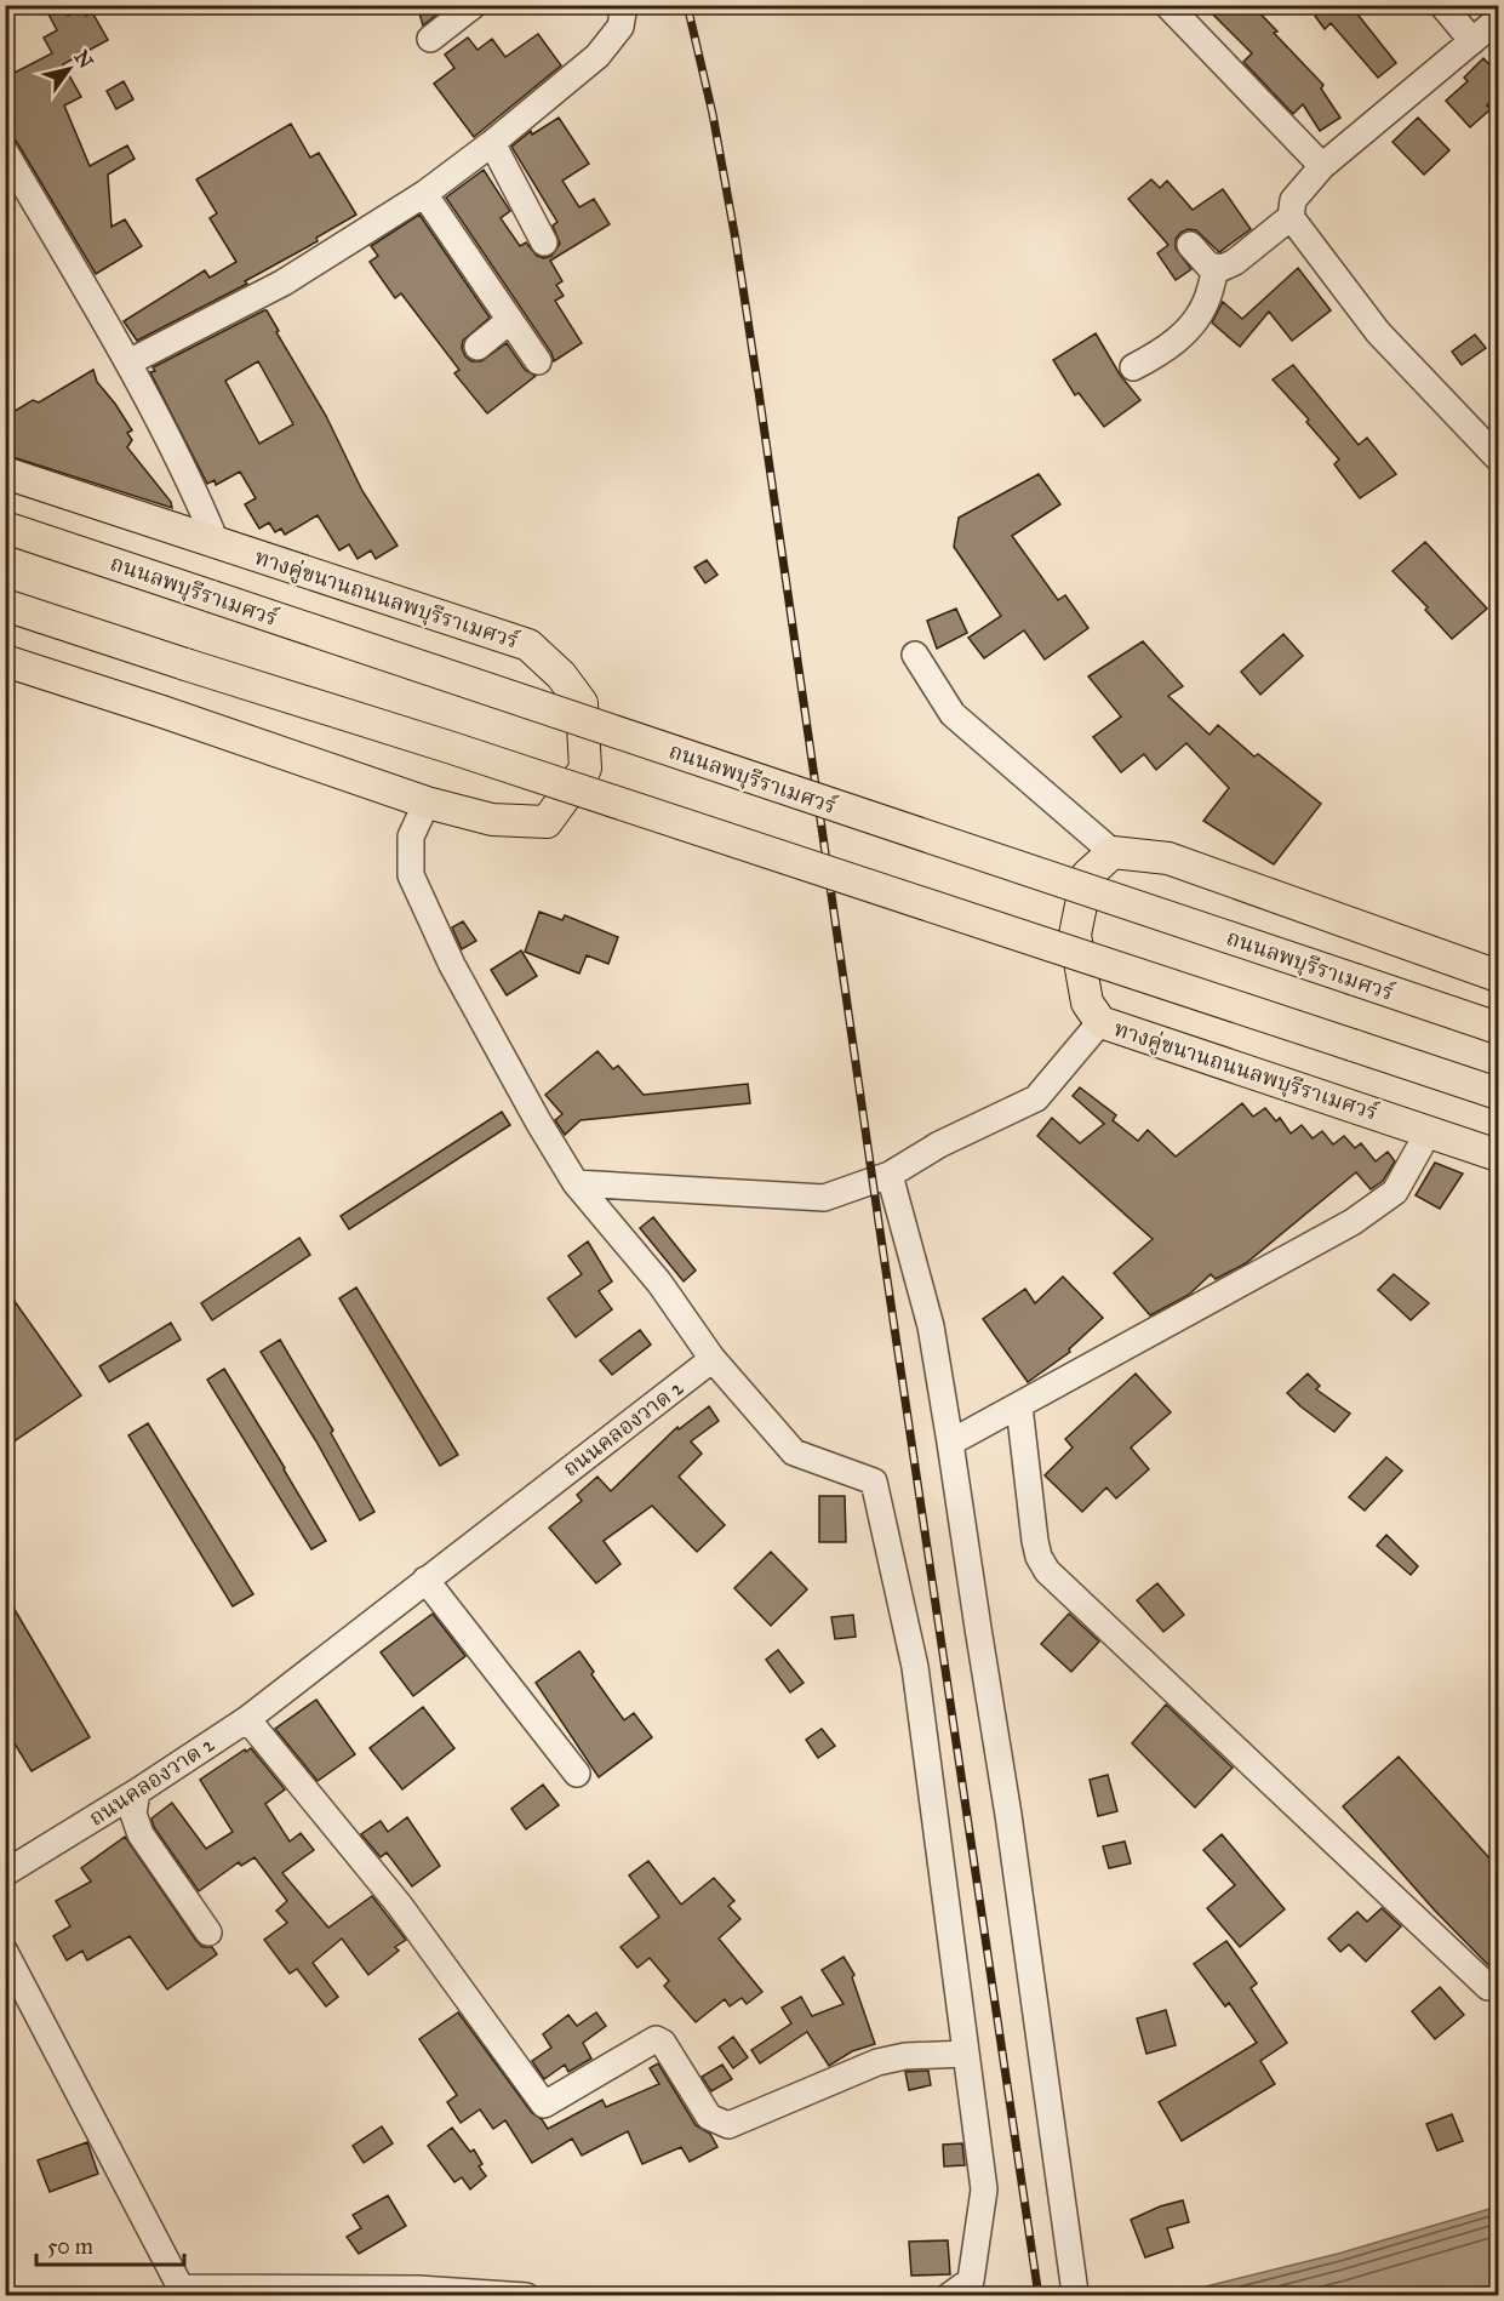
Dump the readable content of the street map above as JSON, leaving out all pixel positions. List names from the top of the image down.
{
  "streets": {
    "main road": ["ถนนลพบุรีราเมศวร์", "ทางคู่ขนานถนนลพบุรีราเมศวร์"],
    "street": ["ถนนคลองวาด 2"]
  },
  "scale_bar": "50 m",
  "north": "top right"
}
